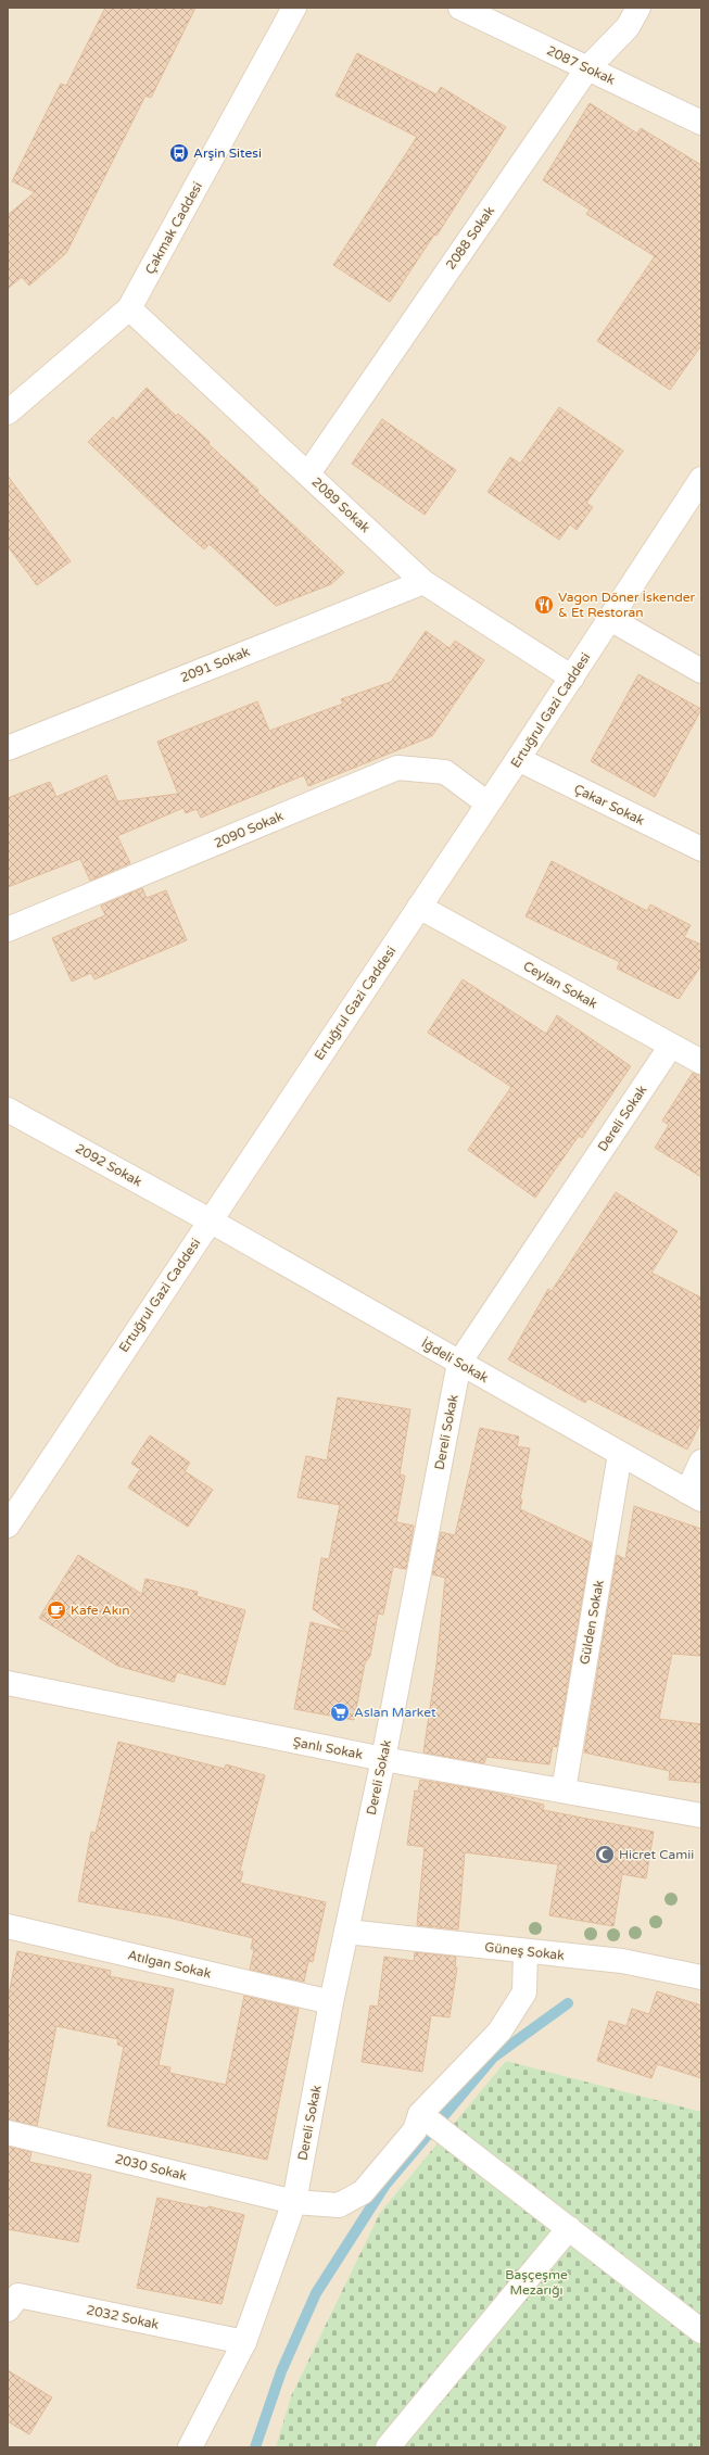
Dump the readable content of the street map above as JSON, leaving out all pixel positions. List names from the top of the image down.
{
  "streets": {
    "street": [
      "2087 Sokak",
      "Çakmak Caddesi",
      "2088 Sokak",
      "2089 Sokak",
      "2091 Sokak",
      "Ertuğrul Gazi Caddesi",
      "Çakar Sokak",
      "2090 Sokak",
      "Ceylan Sokak",
      "Dereli Sokak",
      "2092 Sokak",
      "İğdeli Sokak",
      "Gülden Sokak",
      "Şanlı Sokak",
      "Güneş Sokak",
      "Atılgan Sokak",
      "2030 Sokak",
      "2032 Sokak"
    ]
  },
  "crossings": [
    ["2087 Sokak", "2088 Sokak"],
    ["Çakmak Caddesi", "2089 Sokak"],
    ["2088 Sokak", "2089 Sokak"],
    ["2089 Sokak", "2091 Sokak"],
    ["2089 Sokak", "Ertuğrul Gazi Caddesi"],
    ["Ertuğrul Gazi Caddesi", "Çakar Sokak"],
    ["Ertuğrul Gazi Caddesi", "2090 Sokak"],
    ["Ertuğrul Gazi Caddesi", "Ceylan Sokak"],
    ["Ertuğrul Gazi Caddesi", "2092 Sokak"],
    ["Ertuğrul Gazi Caddesi", "İğdeli Sokak"],
    ["Ceylan Sokak", "Dereli Sokak"],
    ["Dereli Sokak", "İğdeli Sokak"],
    ["Dereli Sokak", "Şanlı Sokak"],
    ["Dereli Sokak", "Güneş Sokak"],
    ["Dereli Sokak", "Atılgan Sokak"],
    ["Dereli Sokak", "2030 Sokak"],
    ["Dereli Sokak", "2032 Sokak"],
    ["2092 Sokak", "İğdeli Sokak"],
    ["İğdeli Sokak", "Gülden Sokak"],
    ["Gülden Sokak", "Şanlı Sokak"]
  ],
  "parks": ["Başçeşme Mezarığı"],
  "places": {
    "bus stop": ["Arşin Sitesi"],
    "restaurant": ["Vagon Döner İskender & Et Restoran"],
    "cafe": ["Kafe Akın"],
    "supermarket": ["Aslan Market"],
    "mosque": ["Hicret Camii"]
  }
}
